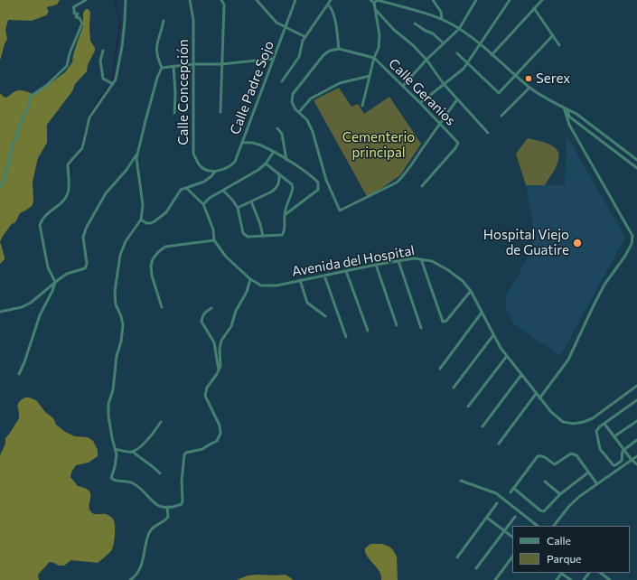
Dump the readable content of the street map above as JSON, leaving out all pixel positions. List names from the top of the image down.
{
  "streets": {
    "street": [
      "Calle Padre Sojo",
      "Calle Concepción",
      "Calle Geranios",
      "Avenida del Hospital"
    ]
  },
  "crossings": [
    ["Calle Padre Sojo", "Calle Concepción"],
    ["Calle Padre Sojo", "Avenida del Hospital"]
  ],
  "parks": ["Cementerio principal"],
  "places": ["Serex", "Hospital Viejo de Guatire"],
  "legend": ["Calle", "Parque"]
}
